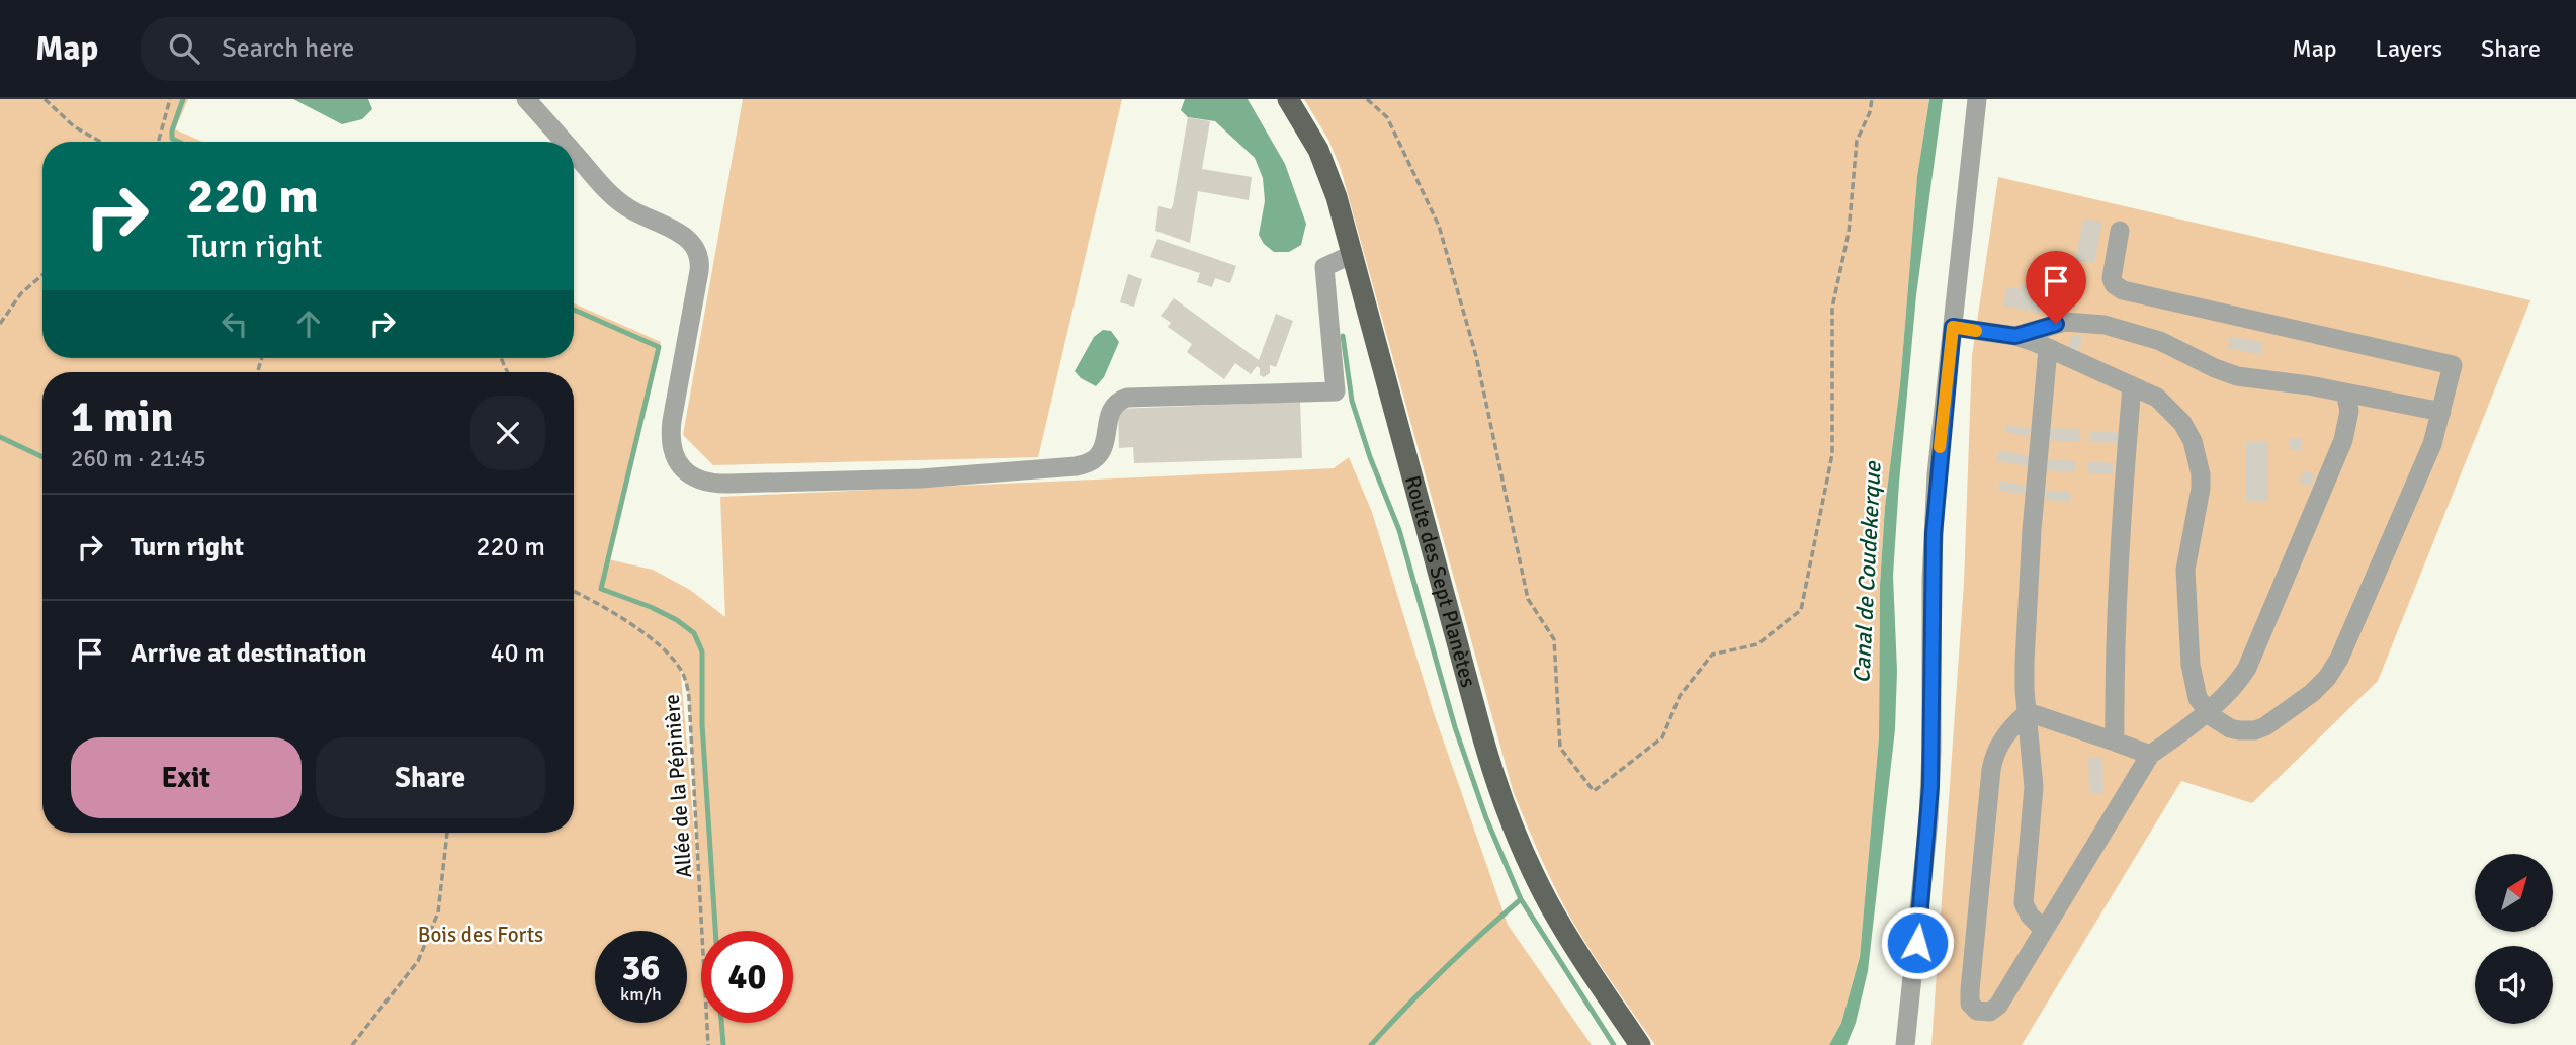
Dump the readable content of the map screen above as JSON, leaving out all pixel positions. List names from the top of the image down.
{
  "streets": {
    "main road": ["Route des Sept Planètes"],
    "path": ["Allée de la Pépinière"]
  },
  "water": ["Canal de Coudekerque"],
  "parks": ["Bois des Forts"],
  "north": "top right",
  "page": {
    "header": "Map",
    "search": "Search here",
    "nav": ["Map", "Layers", "Share"],
    "turn": ["220 m", "Turn right"],
    "heading": ["1 min", "260 m · 21:45"],
    "list": [
      {
        "name": "Turn right",
        "value": "220 m"
      },
      {
        "name": "Arrive at destination",
        "value": "40 m"
      }
    ],
    "buttons": ["Exit", "Share"],
    "speed": "36 km/h",
    "limit": "40"
  }
}
